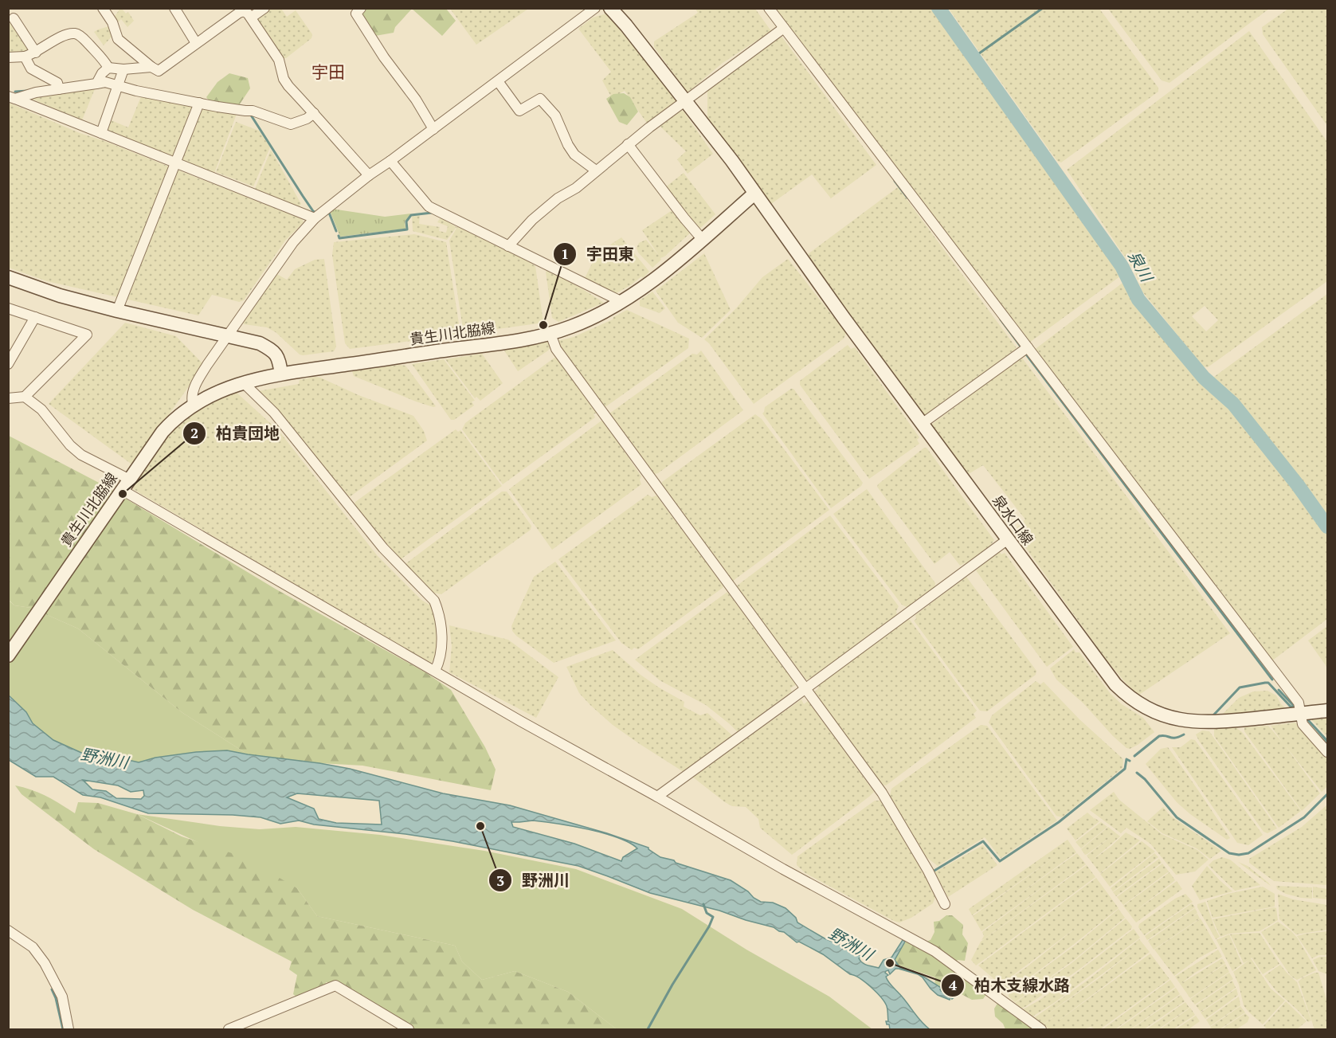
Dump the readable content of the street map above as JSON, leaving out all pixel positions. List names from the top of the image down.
{
  "streets": {
    "main road": ["貴生川北脇線", "泉水口線"]
  },
  "crossings": [
    ["貴生川北脇線", "泉水口線"]
  ],
  "districts": ["宇田"],
  "water": ["泉川", "野洲川"],
  "places": [
    "宇田東",
    "柏貴団地",
    "野洲川",
    "柏木支線水路"
  ]
}
